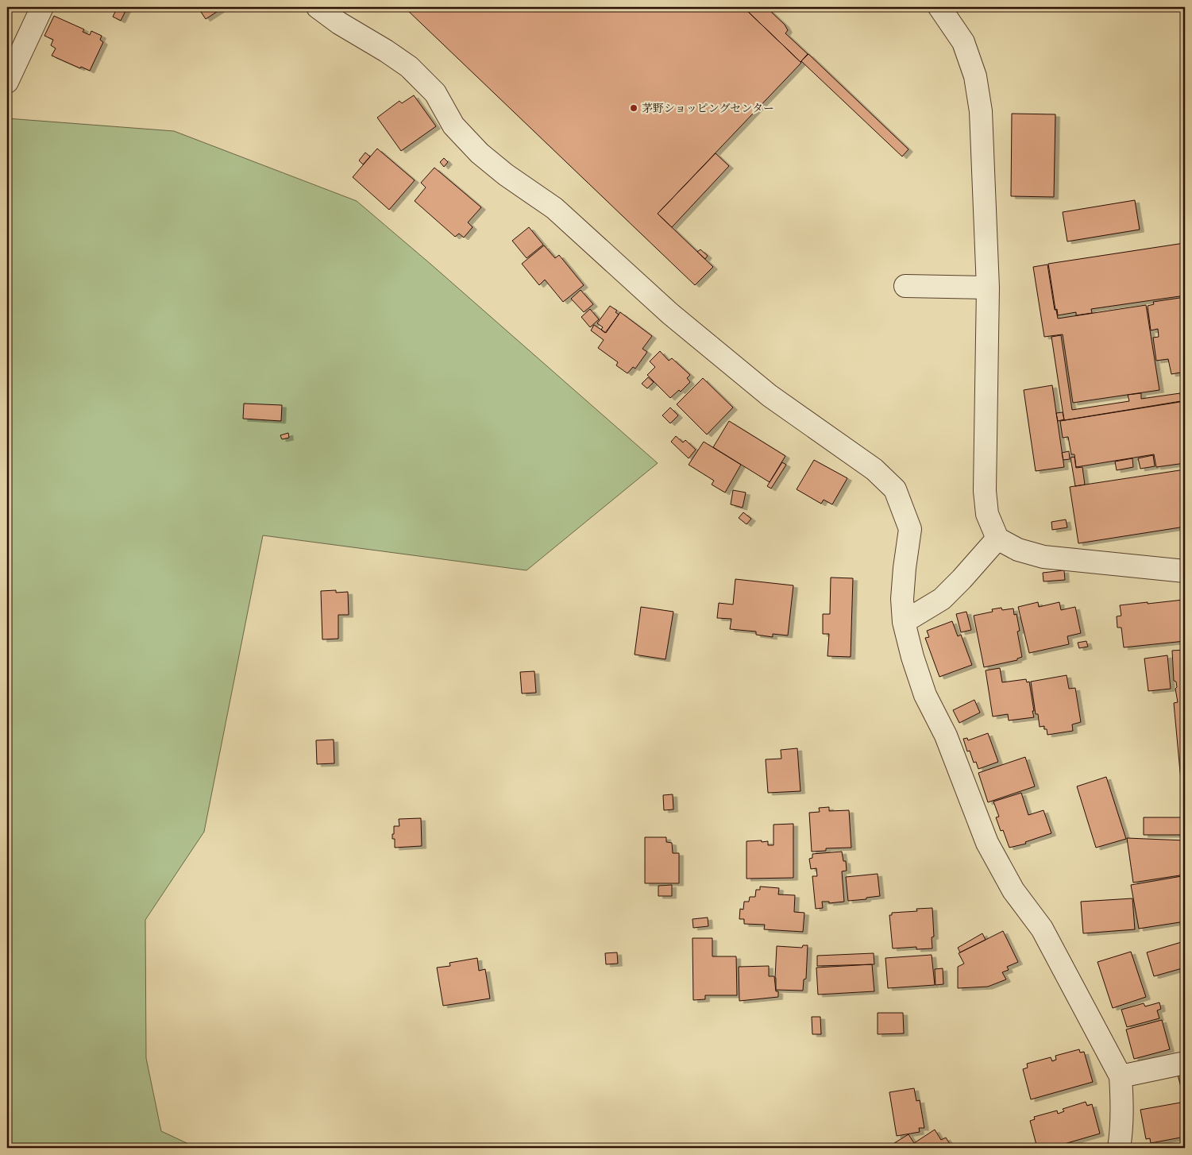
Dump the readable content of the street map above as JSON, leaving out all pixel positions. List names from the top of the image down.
{
  "places": ["茅野ショッピングセンター"]
}
